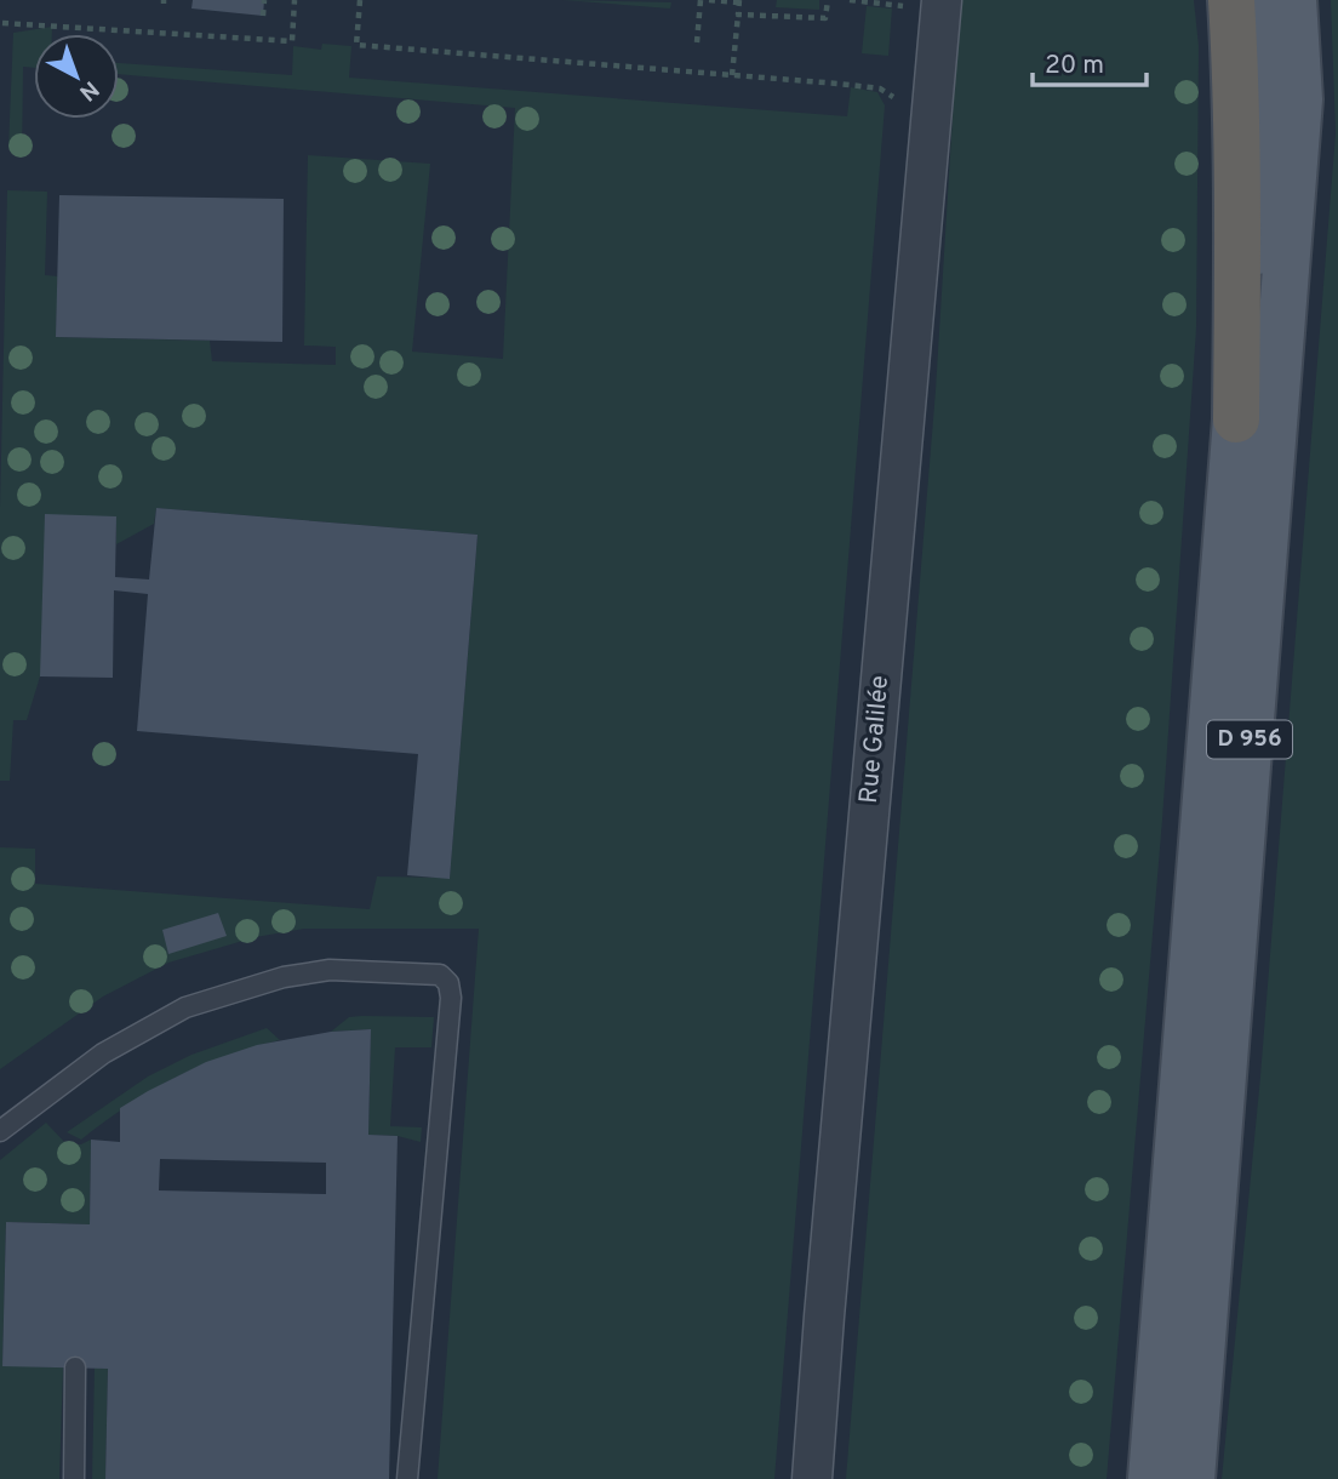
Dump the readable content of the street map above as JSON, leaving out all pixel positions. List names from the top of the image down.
{
  "streets": {
    "highway": ["D 956"],
    "street": ["Rue Galilée"]
  },
  "scale_bar": "20 m",
  "north": "bottom right"
}
